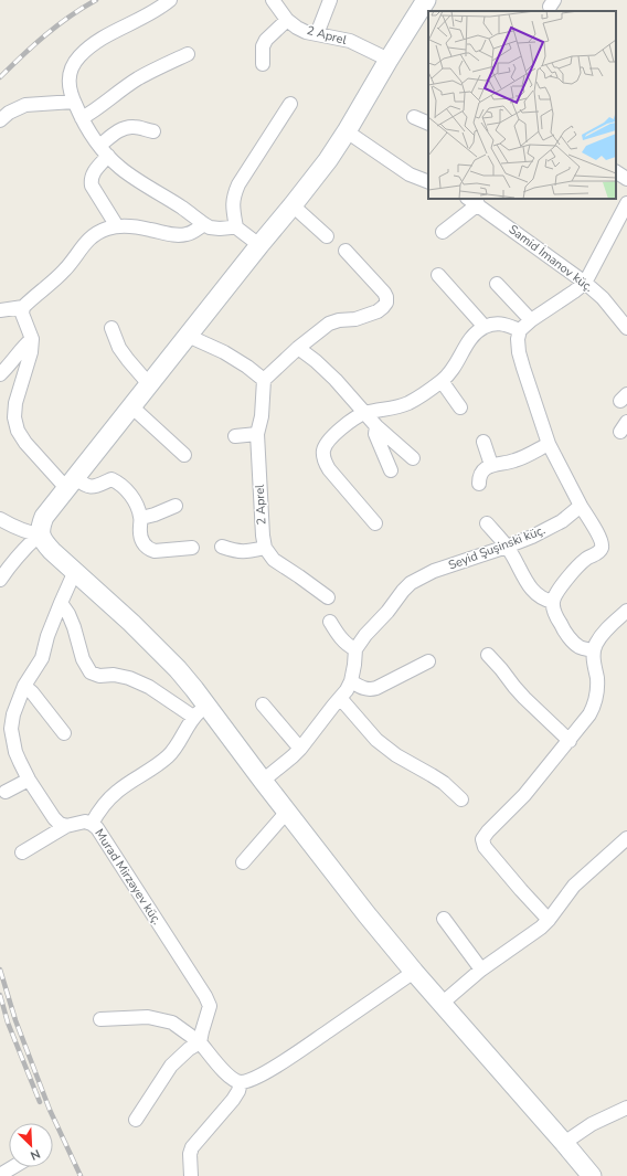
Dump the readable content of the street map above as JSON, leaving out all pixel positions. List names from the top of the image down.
{
  "streets": {
    "street": [
      "2 Aprel",
      "Samid İmanov küç.",
      "Seyid Şuşinski küç.",
      "Murad Mirzəyev küç."
    ]
  },
  "north": "bottom right"
}
